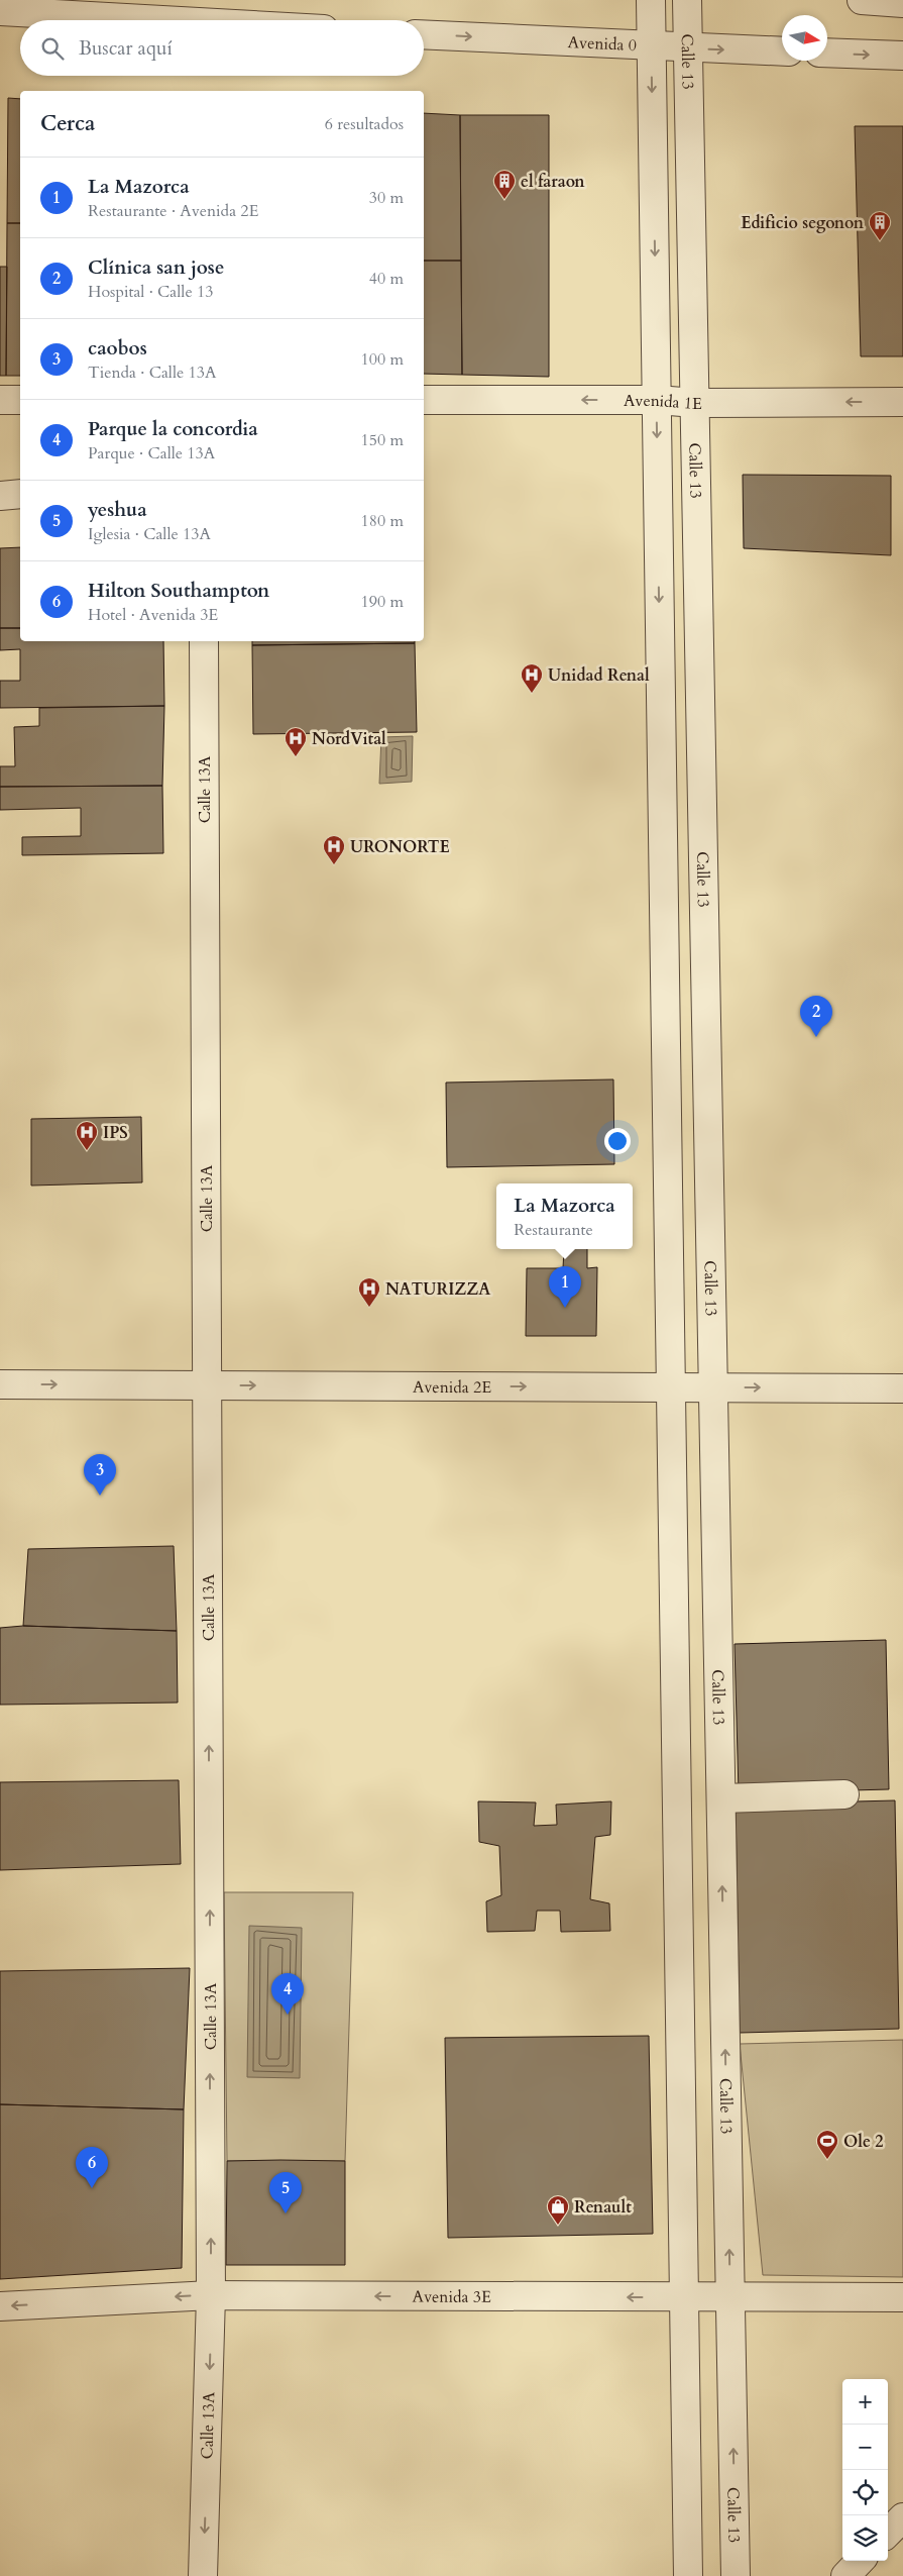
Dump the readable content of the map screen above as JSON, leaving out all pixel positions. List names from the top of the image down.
{
  "streets": {
    "street": [
      "Avenida 0",
      "Calle 13",
      "Avenida 1E",
      "Calle 13A",
      "Avenida 2E",
      "Avenida 3E"
    ]
  },
  "crossings": [
    ["Avenida 0", "Calle 13"],
    ["Calle 13", "Avenida 1E"],
    ["Calle 13", "Avenida 2E"],
    ["Calle 13", "Avenida 3E"],
    ["Calle 13A", "Avenida 2E"],
    ["Calle 13A", "Avenida 3E"]
  ],
  "one_way": [
    "Avenida 0",
    "Avenida 1E",
    "Avenida 2E",
    "Avenida 3E"
  ],
  "places": {
    "building": ["el faraon", "Edificio segonon"],
    "hospital": [
      "Unidad Renal",
      "NordVital",
      "URONORTE",
      "IPS",
      "NATURIZZA"
    ],
    "sports": ["Ole 2"],
    "shop": ["Renault"]
  },
  "north": "right",
  "page": {
    "search": "Buscar aquí",
    "heading": ["Cerca", "6 resultados"],
    "list": [
      {
        "mark": "1",
        "name": "La Mazorca",
        "note": "Restaurante · Avenida 2E",
        "value": "30 m"
      },
      {
        "mark": "2",
        "name": "Clínica san jose",
        "note": "Hospital · Calle 13",
        "value": "40 m"
      },
      {
        "mark": "3",
        "name": "caobos",
        "note": "Tienda · Calle 13A",
        "value": "100 m"
      },
      {
        "mark": "4",
        "name": "Parque la concordia",
        "note": "Parque · Calle 13A",
        "value": "150 m"
      },
      {
        "mark": "5",
        "name": "yeshua",
        "note": "Iglesia · Calle 13A",
        "value": "180 m"
      },
      {
        "mark": "6",
        "name": "Hilton Southampton",
        "note": "Hotel · Avenida 3E",
        "value": "190 m"
      }
    ],
    "pins": [
      "2",
      "1",
      "3",
      "4",
      "6",
      "5"
    ],
    "popup": ["La Mazorca", "Restaurante"],
    "map_buttons": ["+", "−"]
  }
}
